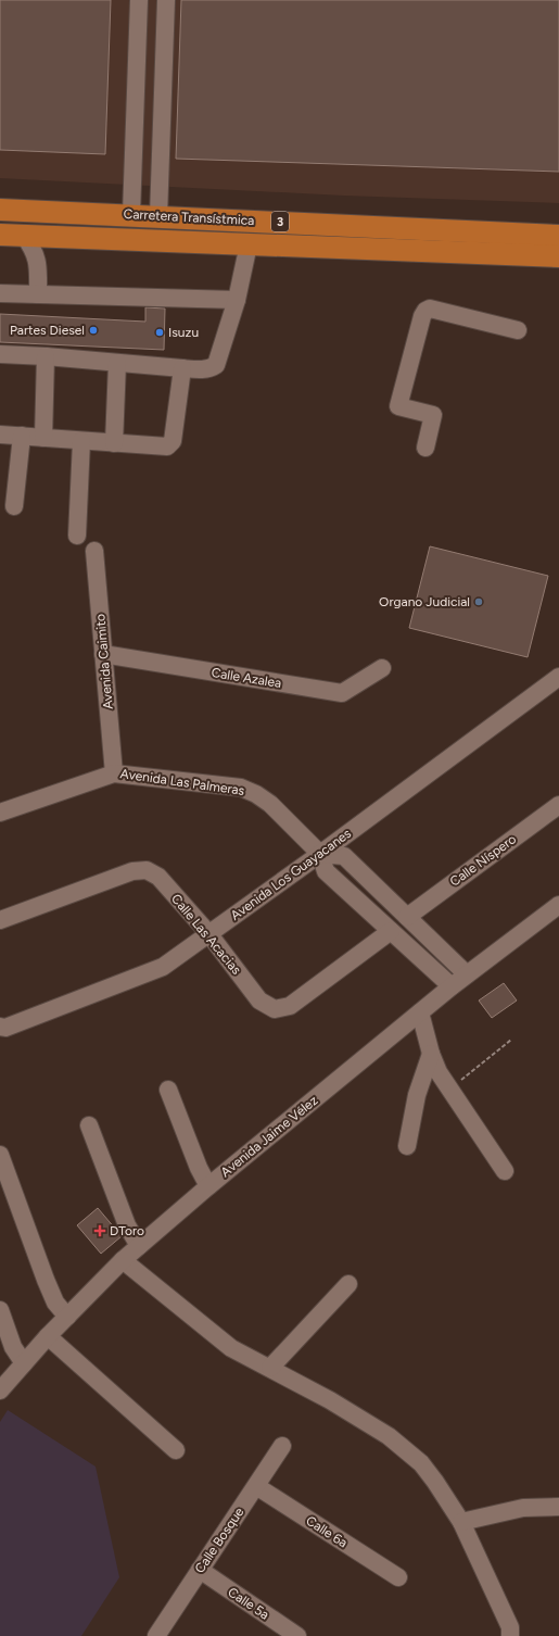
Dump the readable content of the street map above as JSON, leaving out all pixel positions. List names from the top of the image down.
{
  "streets": {
    "main road": ["Carretera Transístmica", "3"],
    "street": [
      "Avenida Caimito",
      "Calle Azalea",
      "Avenida Las Palmeras",
      "Calle Níspero",
      "Avenida Los Guayacanes",
      "Calle Las Acacias",
      "Avenida Jaime Vélez",
      "Calle 6a",
      "Calle Bosque",
      "Calle 5a"
    ]
  },
  "crossings": [
    ["Avenida Caimito", "Calle Azalea"],
    ["Avenida Caimito", "Avenida Las Palmeras"],
    ["Avenida Las Palmeras", "Avenida Los Guayacanes"],
    ["Avenida Las Palmeras", "Calle Las Acacias"],
    ["Avenida Las Palmeras", "Avenida Jaime Vélez"],
    ["Avenida Los Guayacanes", "Calle Las Acacias"],
    ["Calle 6a", "Calle Bosque"],
    ["Calle Bosque", "Calle 5a"]
  ],
  "places": {
    "other": ["Partes Diesel", "Isuzu", "Organo Judicial"],
    "health": ["DToro"]
  }
}
